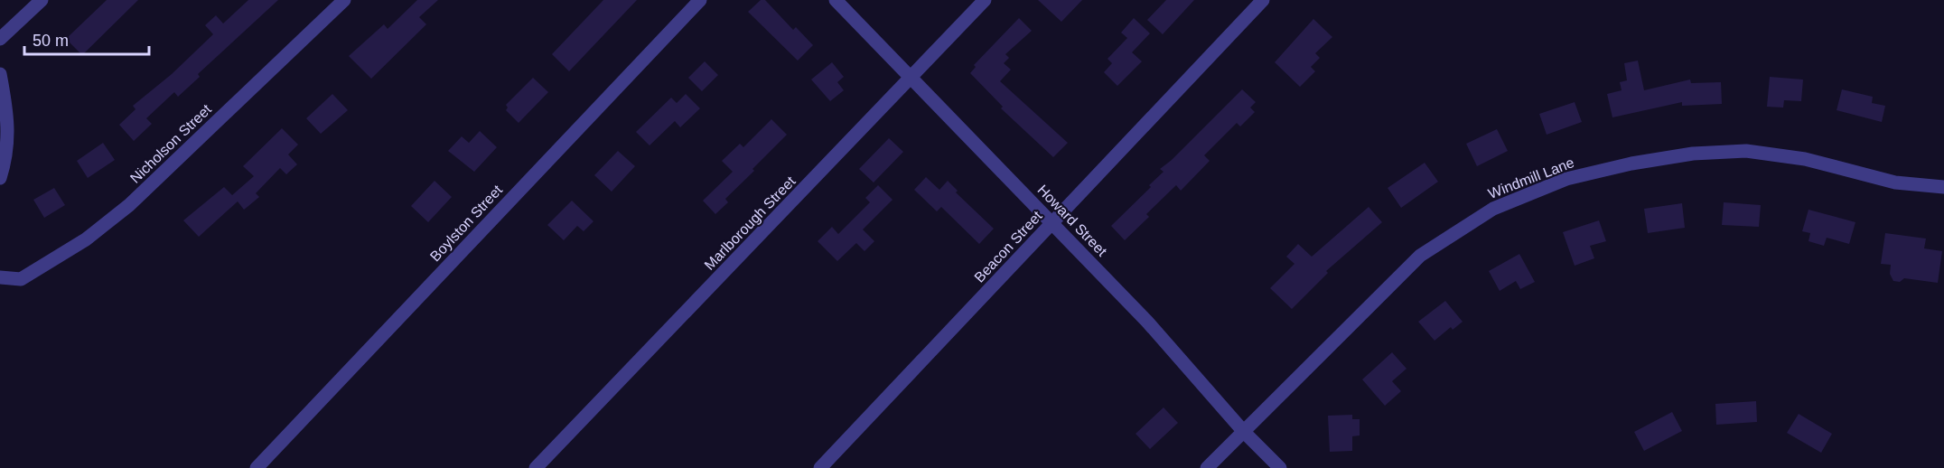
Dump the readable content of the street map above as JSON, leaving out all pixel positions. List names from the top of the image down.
{
  "streets": {
    "street": [
      "Nicholson Street",
      "Windmill Lane",
      "Howard Street",
      "Boylston Street",
      "Marlborough Street",
      "Beacon Street"
    ]
  },
  "crossings": [
    ["Windmill Lane", "Howard Street"],
    ["Howard Street", "Marlborough Street"],
    ["Howard Street", "Beacon Street"]
  ],
  "scale_bar": "50 m"
}
